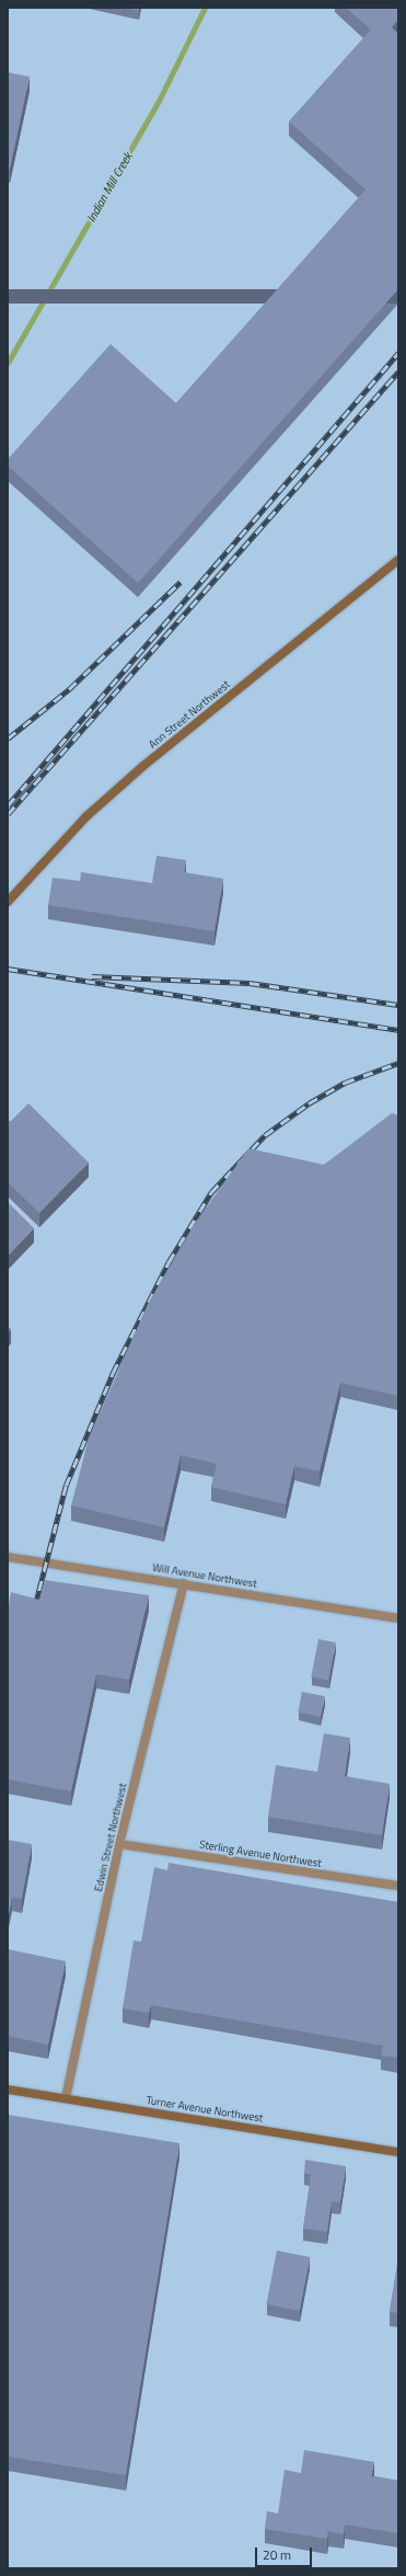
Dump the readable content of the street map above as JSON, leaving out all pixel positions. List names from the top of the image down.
{
  "streets": {
    "main road": ["Ann Street Northwest", "Turner Avenue Northwest"],
    "street": ["Will Avenue Northwest", "Edwin Street Northwest", "Sterling Avenue Northwest"]
  },
  "crossings": [
    ["Will Avenue Northwest", "Edwin Street Northwest"],
    ["Edwin Street Northwest", "Sterling Avenue Northwest"],
    ["Edwin Street Northwest", "Turner Avenue Northwest"]
  ],
  "water": ["Indian Mill Creek"],
  "scale_bar": "20 m"
}
